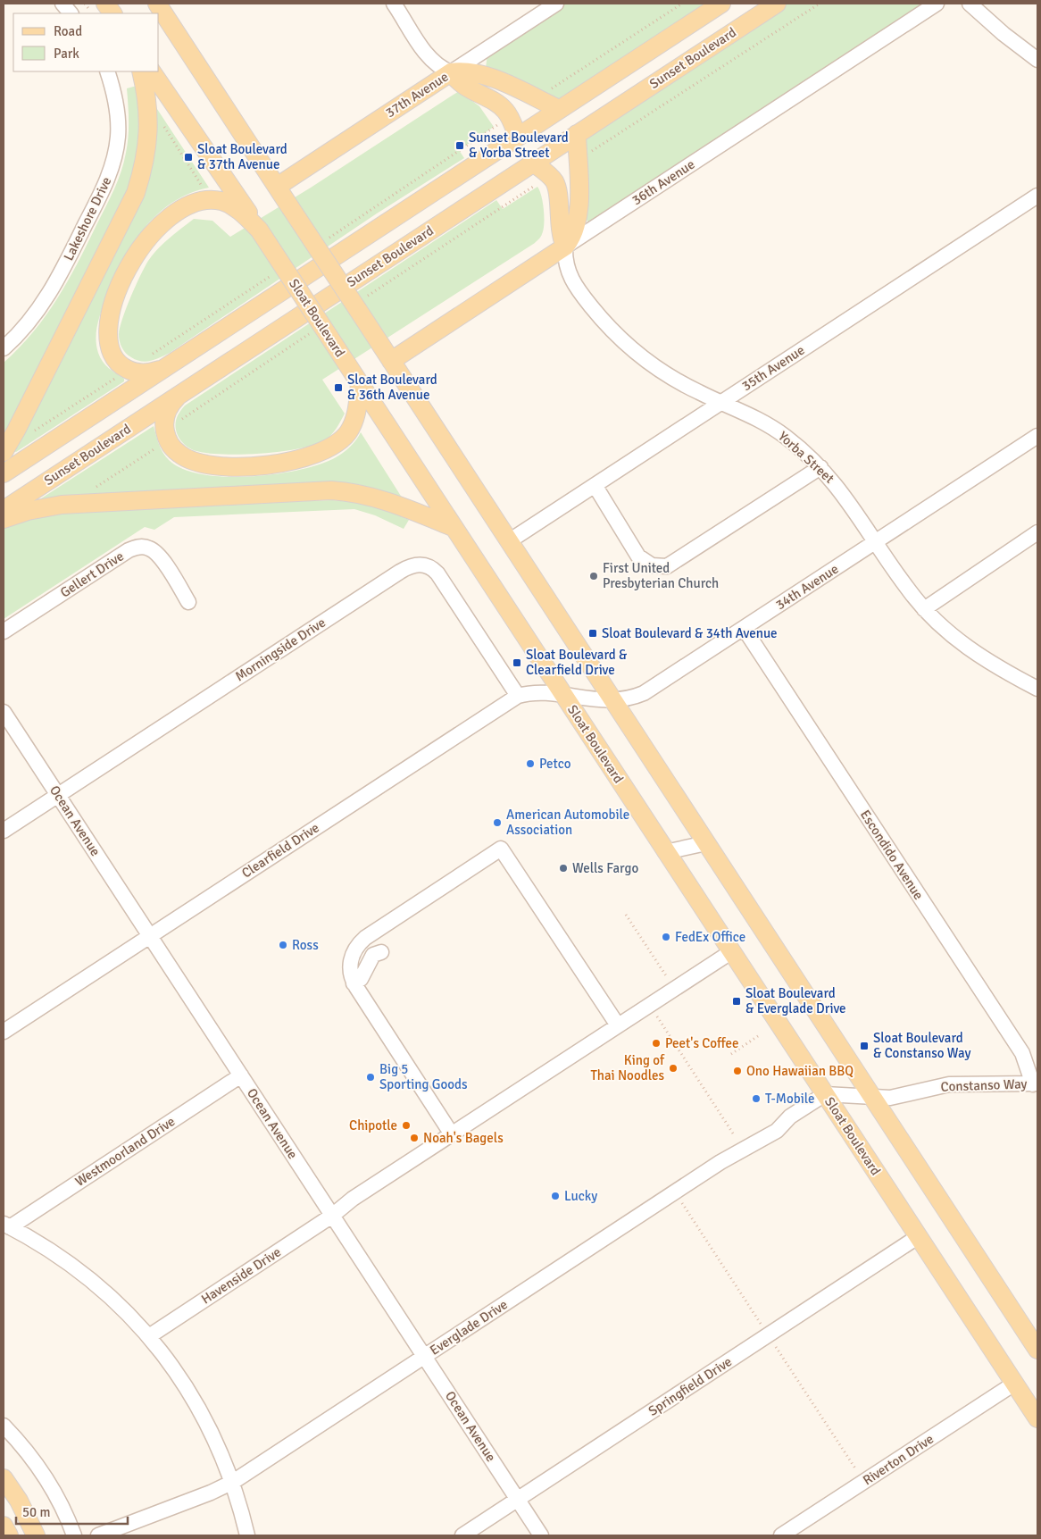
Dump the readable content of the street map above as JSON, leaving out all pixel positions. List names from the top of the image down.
{
  "streets": {
    "main road": [
      "Sunset Boulevard",
      "37th Avenue",
      "36th Avenue",
      "Sloat Boulevard"
    ],
    "street": [
      "Lakeshore Drive",
      "35th Avenue",
      "Yorba Street",
      "Gellert Drive",
      "34th Avenue",
      "Morningside Drive",
      "Ocean Avenue",
      "Clearfield Drive",
      "Escondido Avenue",
      "Constanso Way",
      "Westmoorland Drive",
      "Havenside Drive",
      "Everglade Drive",
      "Springfield Drive",
      "Riverton Drive"
    ]
  },
  "crossings": [
    ["36th Avenue", "Yorba Street"],
    ["Sloat Boulevard", "34th Avenue"],
    ["Sloat Boulevard", "Clearfield Drive"],
    ["Sloat Boulevard", "Constanso Way"],
    ["Sloat Boulevard", "Havenside Drive"],
    ["Sloat Boulevard", "Everglade Drive"],
    ["Sloat Boulevard", "Springfield Drive"],
    ["Sloat Boulevard", "Riverton Drive"],
    ["35th Avenue", "Yorba Street"],
    ["Yorba Street", "34th Avenue"],
    ["34th Avenue", "Clearfield Drive"],
    ["34th Avenue", "Escondido Avenue"],
    ["Morningside Drive", "Ocean Avenue"],
    ["Morningside Drive", "Clearfield Drive"],
    ["Ocean Avenue", "Clearfield Drive"],
    ["Ocean Avenue", "Westmoorland Drive"],
    ["Ocean Avenue", "Havenside Drive"],
    ["Ocean Avenue", "Everglade Drive"],
    ["Ocean Avenue", "Springfield Drive"],
    ["Escondido Avenue", "Constanso Way"],
    ["Constanso Way", "Everglade Drive"]
  ],
  "places": {
    "transit": [
      "Sunset Boulevard & Yorba Street",
      "Sloat Boulevard & 37th Avenue",
      "Sloat Boulevard & 36th Avenue",
      "Sloat Boulevard & 34th Avenue",
      "Sloat Boulevard & Clearfield Drive",
      "Sloat Boulevard & Everglade Drive",
      "Sloat Boulevard & Constanso Way"
    ],
    "other": [
      "First United Presbyterian Church",
      "Petco",
      "American Automobile Association",
      "Wells Fargo",
      "FedEx Office",
      "Ross",
      "Peet's Coffee",
      "King of Thai Noodles",
      "Ono Hawaiian BBQ",
      "Big 5 Sporting Goods",
      "T-Mobile",
      "Chipotle",
      "Noah's Bagels",
      "Lucky"
    ]
  },
  "legend": ["Road", "Park"],
  "scale_bar": "50 m"
}
